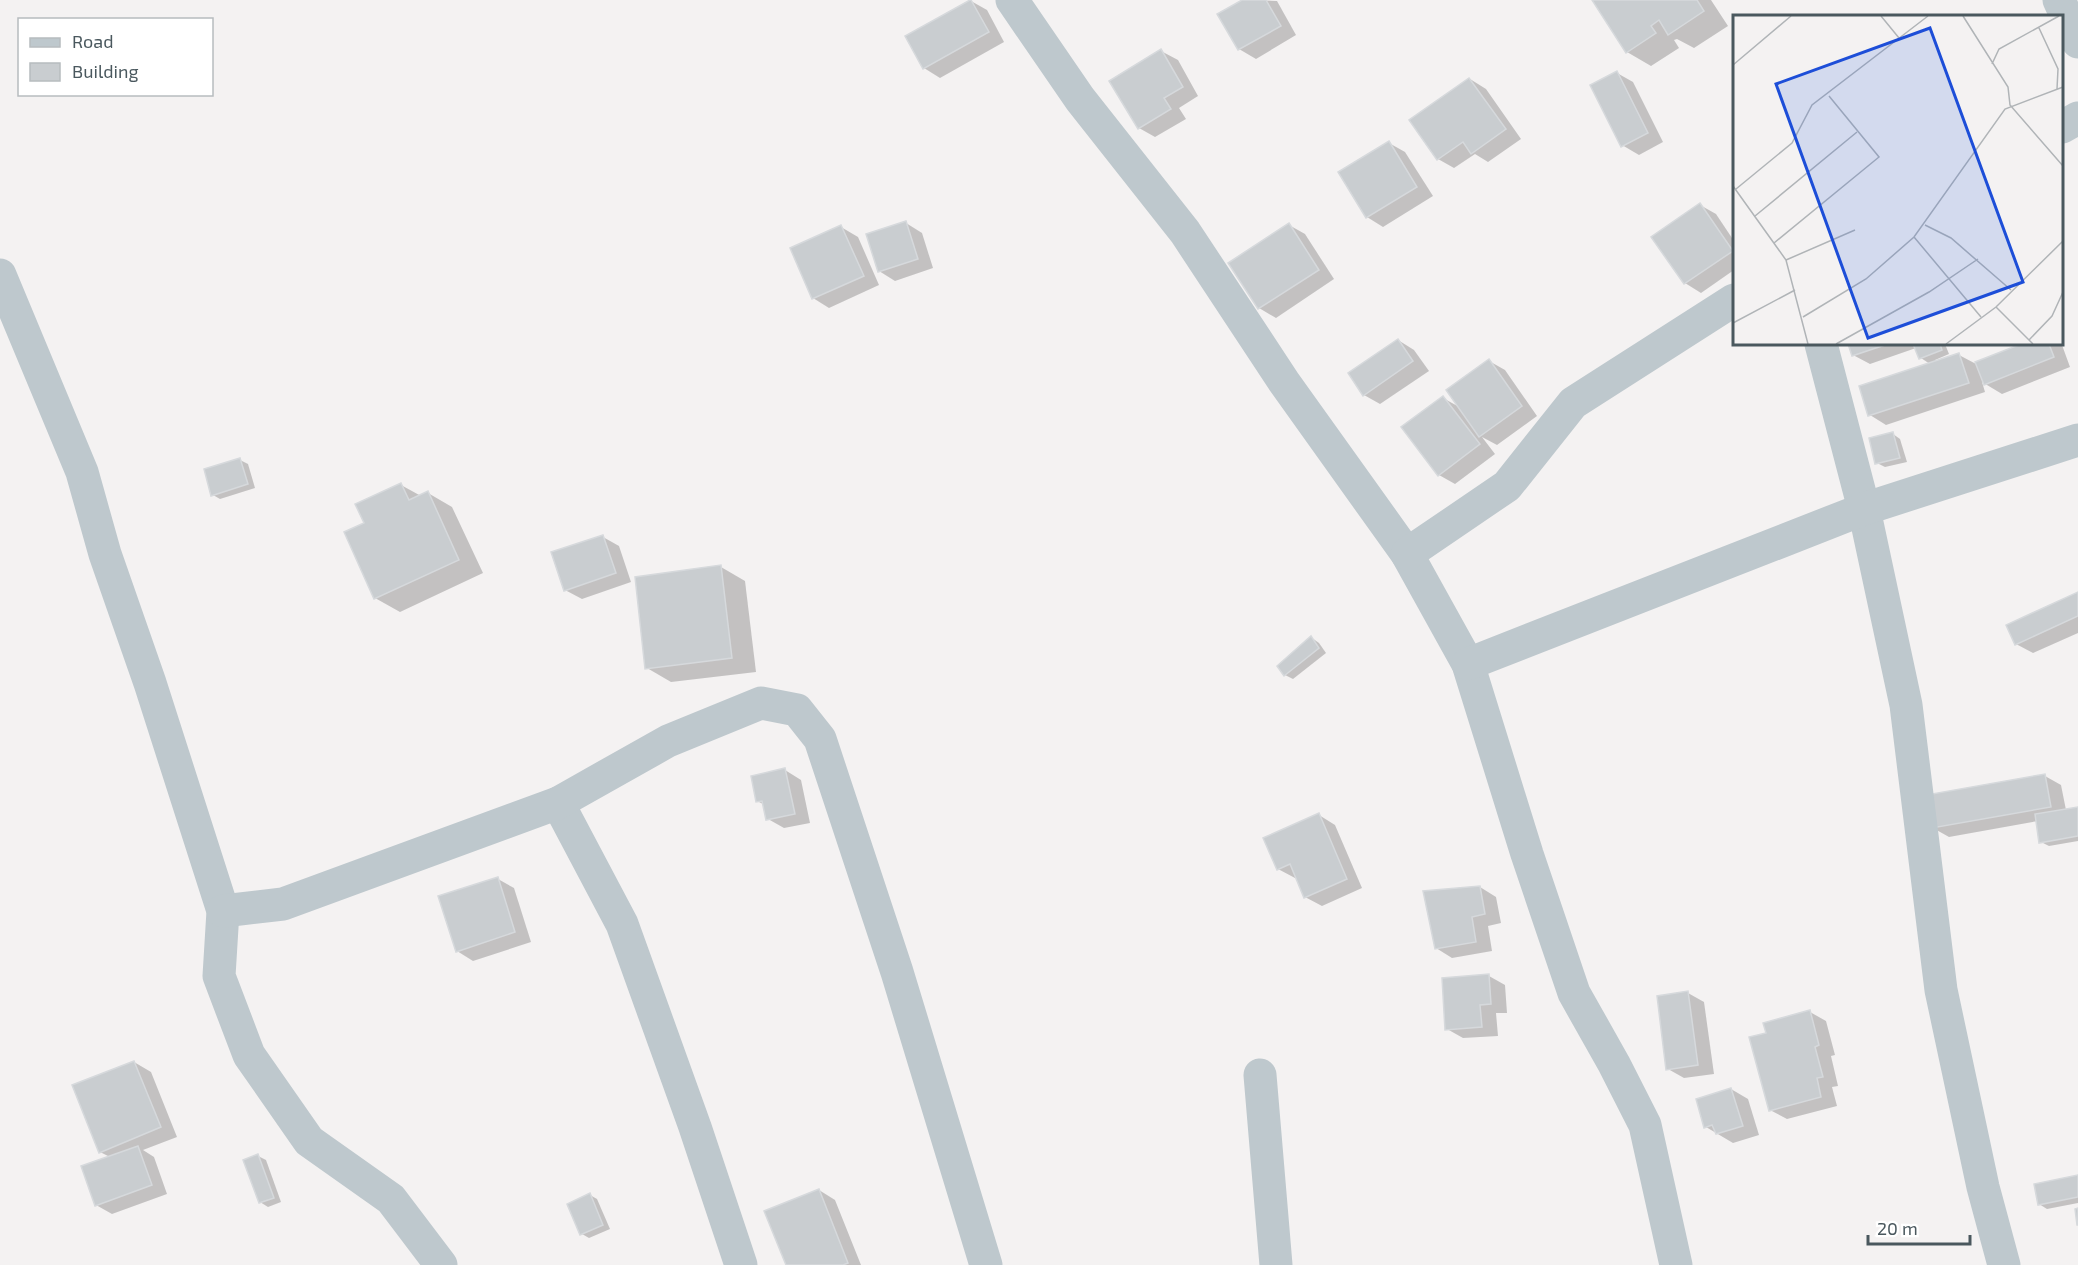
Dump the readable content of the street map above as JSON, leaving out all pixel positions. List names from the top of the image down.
{
  "legend": ["Road", "Building"],
  "scale_bar": "20 m"
}
